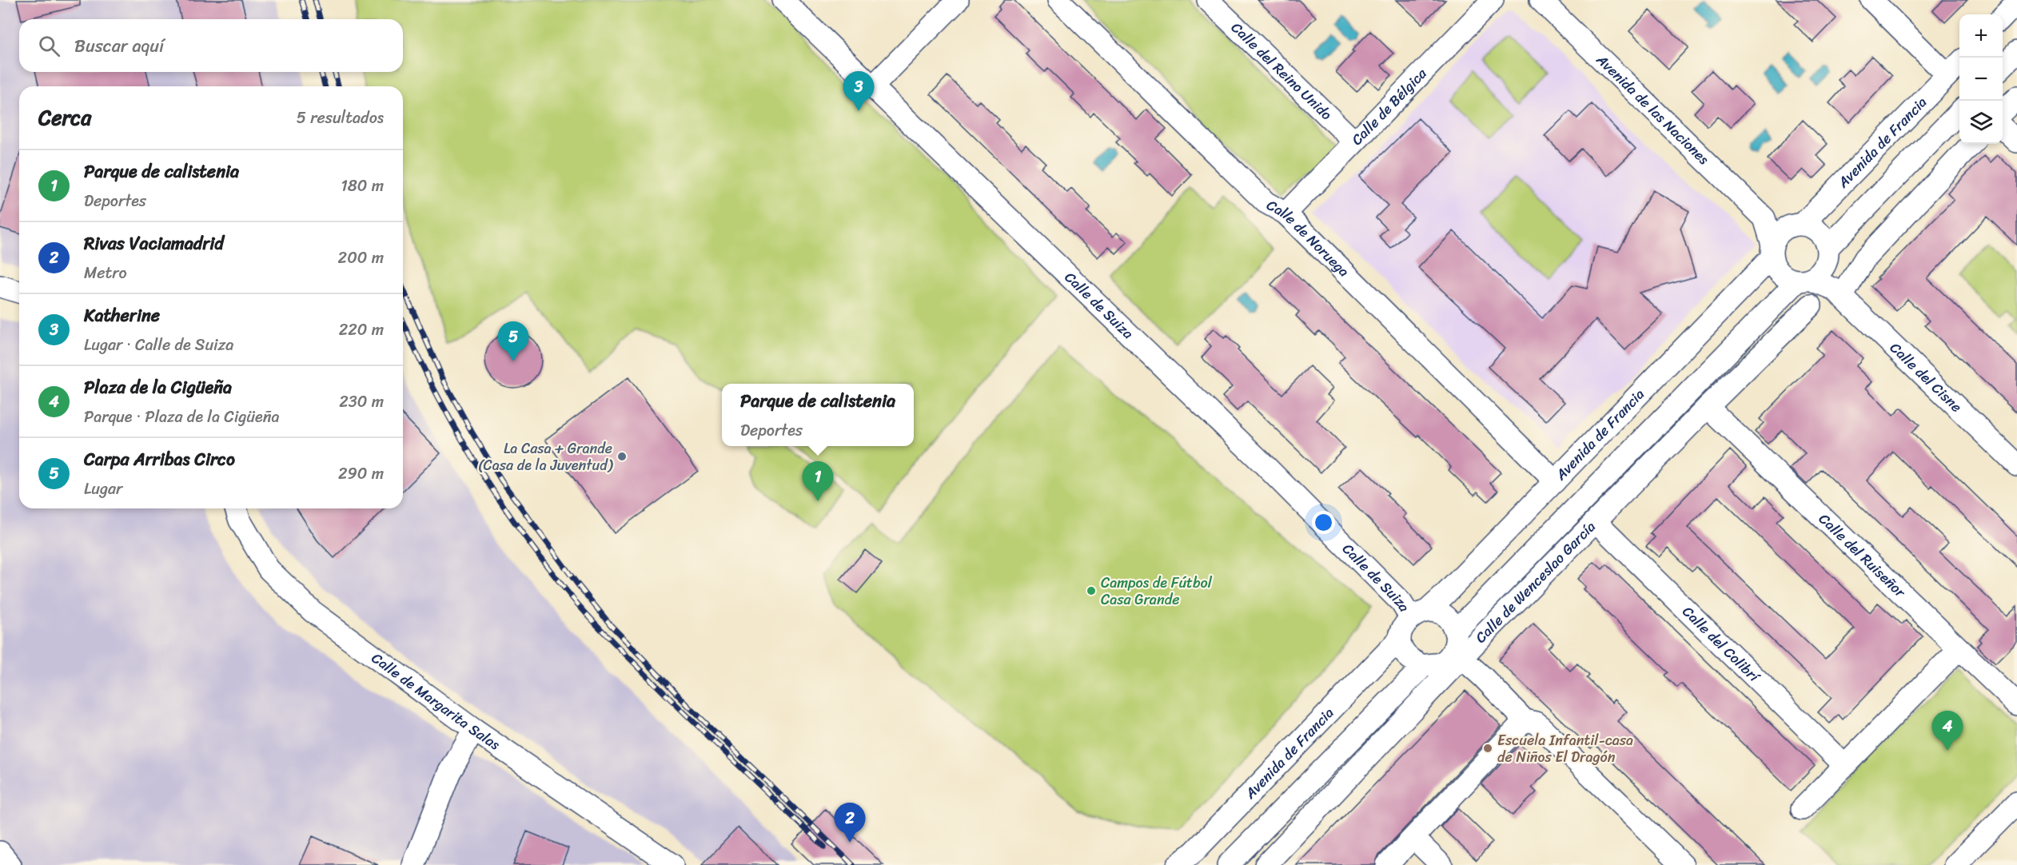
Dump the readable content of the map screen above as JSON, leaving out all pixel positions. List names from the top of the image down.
{
  "streets": {
    "street": [
      "Calle del Reino Unido",
      "Calle de Bélgica",
      "Avenida de las Naciones",
      "Avenida de Francia",
      "Calle de Noruega",
      "Calle de Suiza",
      "Calle del Cisne",
      "Calle del Ruiseñor",
      "Calle de Wenceslao García",
      "Calle del Colibrí",
      "Calle de Margarita Salas"
    ]
  },
  "crossings": [
    ["Calle del Reino Unido", "Calle de Bélgica"],
    ["Calle de Bélgica", "Calle de Noruega"],
    ["Avenida de las Naciones", "Avenida de Francia"],
    ["Avenida de las Naciones", "Calle del Cisne"],
    ["Avenida de Francia", "Calle de Noruega"],
    ["Avenida de Francia", "Calle de Suiza"],
    ["Avenida de Francia", "Calle del Cisne"],
    ["Avenida de Francia", "Calle de Wenceslao García"],
    ["Calle de Suiza", "Calle de Wenceslao García"],
    ["Calle del Ruiseñor", "Calle de Wenceslao García"],
    ["Calle de Wenceslao García", "Calle del Colibrí"]
  ],
  "places": ["La Casa + Grande (Casa de la Juventud)", "Campos de Fútbol Casa Grande", "Escuela Infantil-casa de Niños El Dragón"],
  "page": {
    "map_buttons": ["+", "−"],
    "search": "Buscar aquí",
    "pins": [
      "3",
      "5",
      "1",
      "4",
      "2"
    ],
    "heading": ["Cerca", "5 resultados"],
    "list": [
      {
        "mark": "1",
        "name": "Parque de calistenia",
        "note": "Deportes",
        "value": "180 m"
      },
      {
        "mark": "2",
        "name": "Rivas Vaciamadrid",
        "note": "Metro",
        "value": "200 m"
      },
      {
        "mark": "3",
        "name": "Katherine",
        "note": "Lugar · Calle de Suiza",
        "value": "220 m"
      },
      {
        "mark": "4",
        "name": "Plaza de la Cigüeña",
        "note": "Parque · Plaza de la Cigüeña",
        "value": "230 m"
      },
      {
        "mark": "5",
        "name": "Carpa Arribas Circo",
        "note": "Lugar",
        "value": "290 m"
      }
    ],
    "popup": ["Parque de calistenia", "Deportes"]
  }
}
